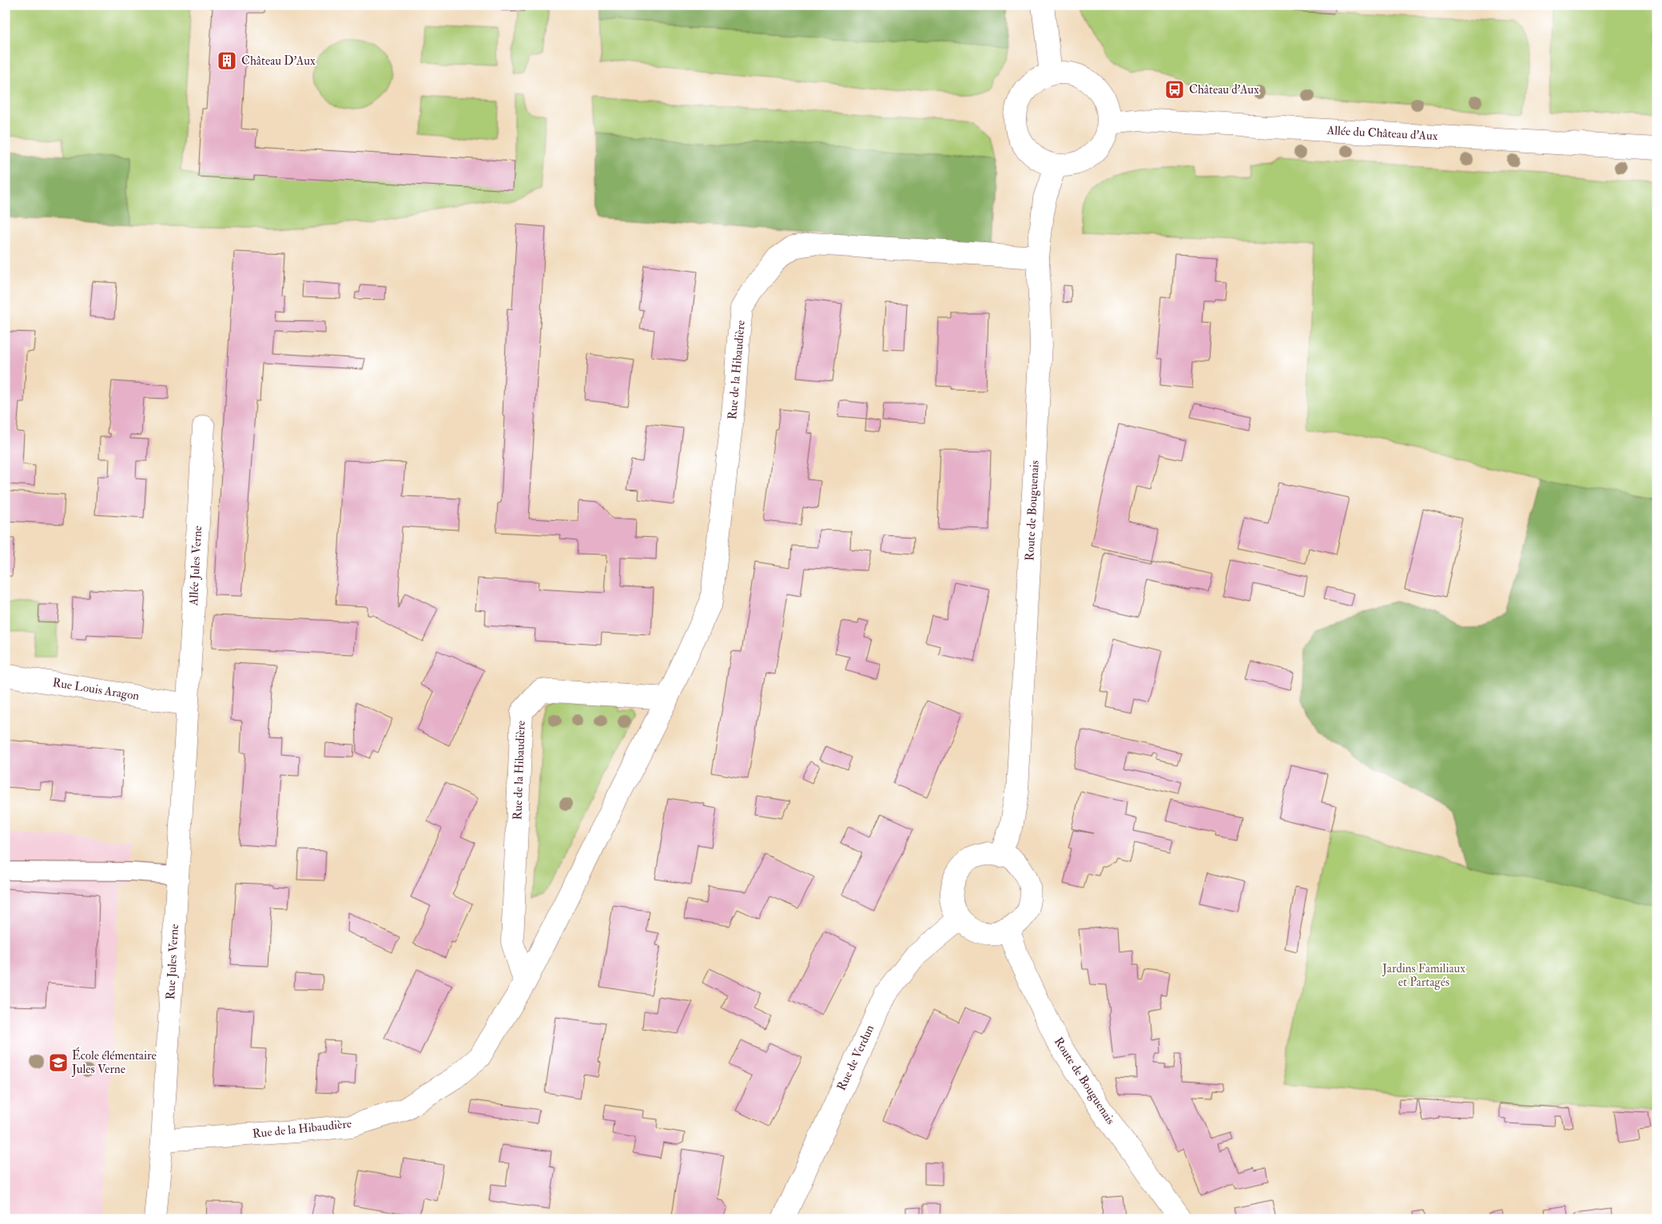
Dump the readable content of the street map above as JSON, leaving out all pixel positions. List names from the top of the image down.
{
  "streets": {
    "street": [
      "Allée du Château d'Aux",
      "Rue de la Hibaudière",
      "Route de Bouguenais",
      "Allée Jules Verne",
      "Rue Louis Aragon",
      "Rue Jules Verne",
      "Rue de Verdun"
    ]
  },
  "crossings": [
    ["Allée du Château d'Aux", "Route de Bouguenais"],
    ["Rue de la Hibaudière", "Route de Bouguenais"],
    ["Rue de la Hibaudière", "Rue Jules Verne"],
    ["Route de Bouguenais", "Rue de Verdun"],
    ["Allée Jules Verne", "Rue Louis Aragon"],
    ["Allée Jules Verne", "Rue Jules Verne"],
    ["Rue Louis Aragon", "Rue Jules Verne"]
  ],
  "parks": ["Jardins Familiaux et Partagés"],
  "places": {
    "building": ["Château D'Aux"],
    "bus stop": ["Château d'Aux"],
    "school or university": ["École élémentaire Jules Verne"]
  }
}
